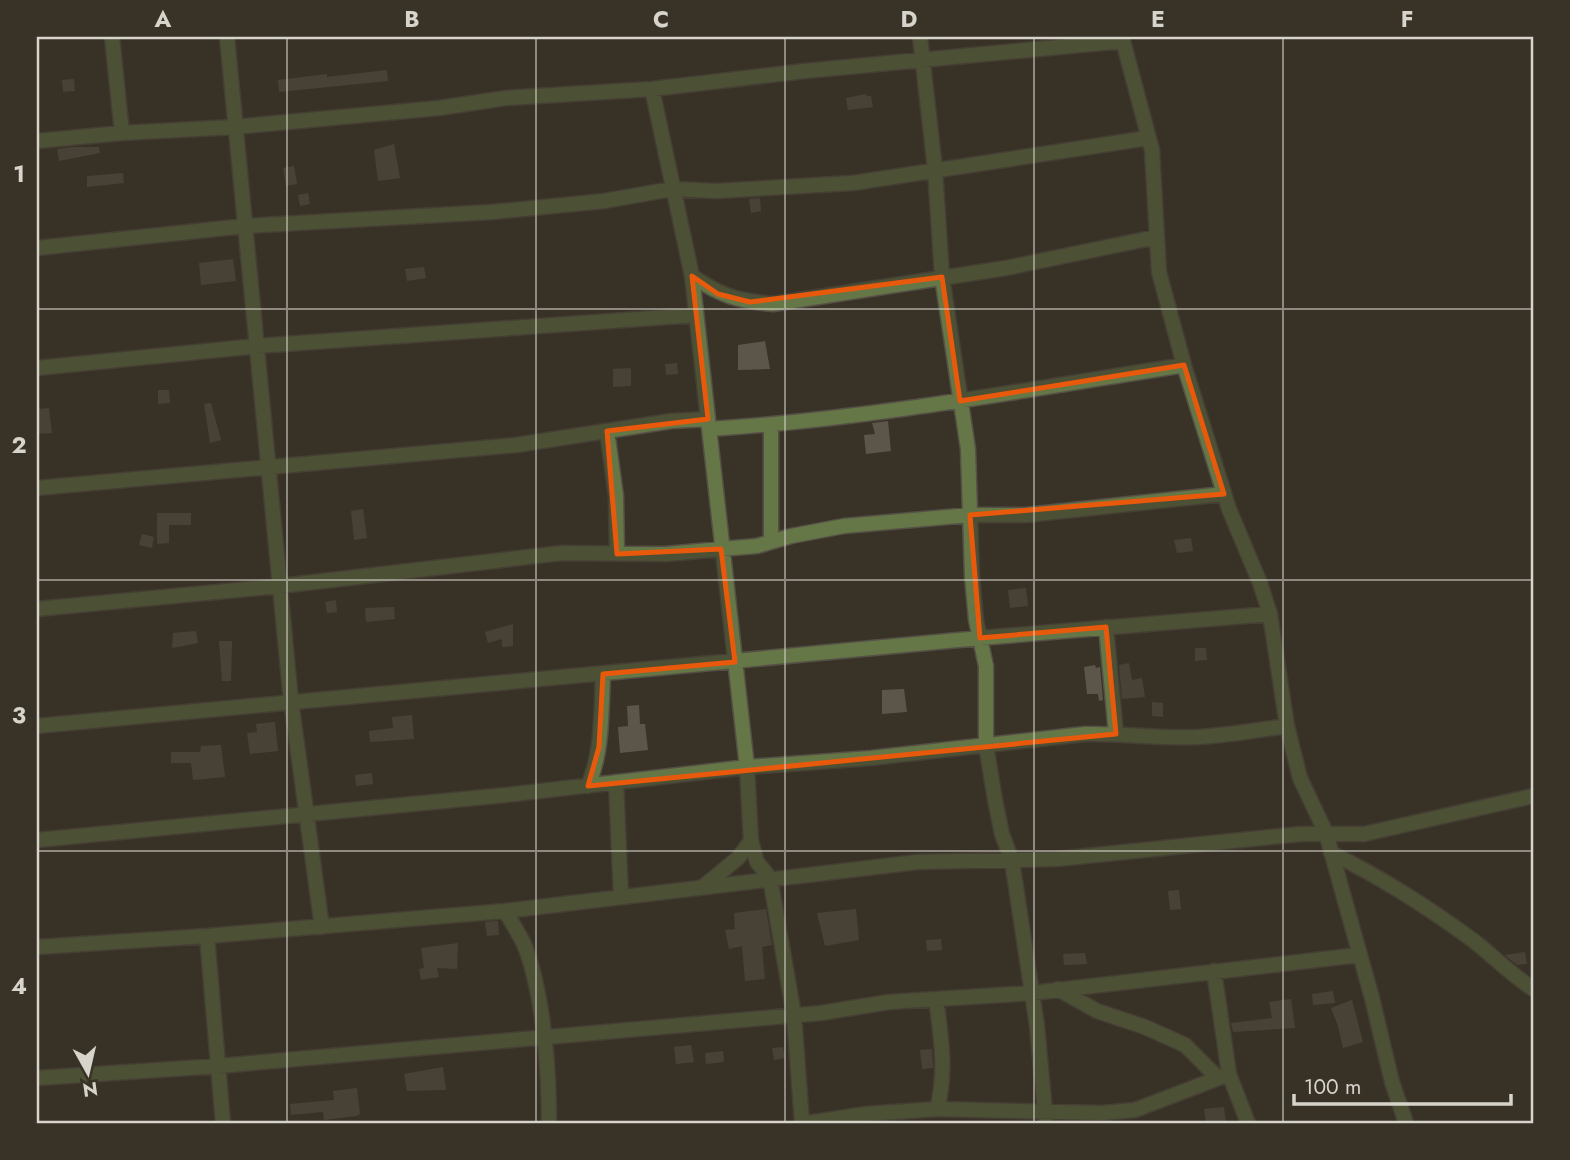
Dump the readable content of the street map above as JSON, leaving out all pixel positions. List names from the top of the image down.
{
  "scale_bar": "100 m",
  "north": "bottom",
  "grid": {
    "columns": [
      "A",
      "B",
      "C",
      "D",
      "E",
      "F"
    ],
    "rows": [
      "1",
      "2",
      "3",
      "4"
    ]
  }
}
